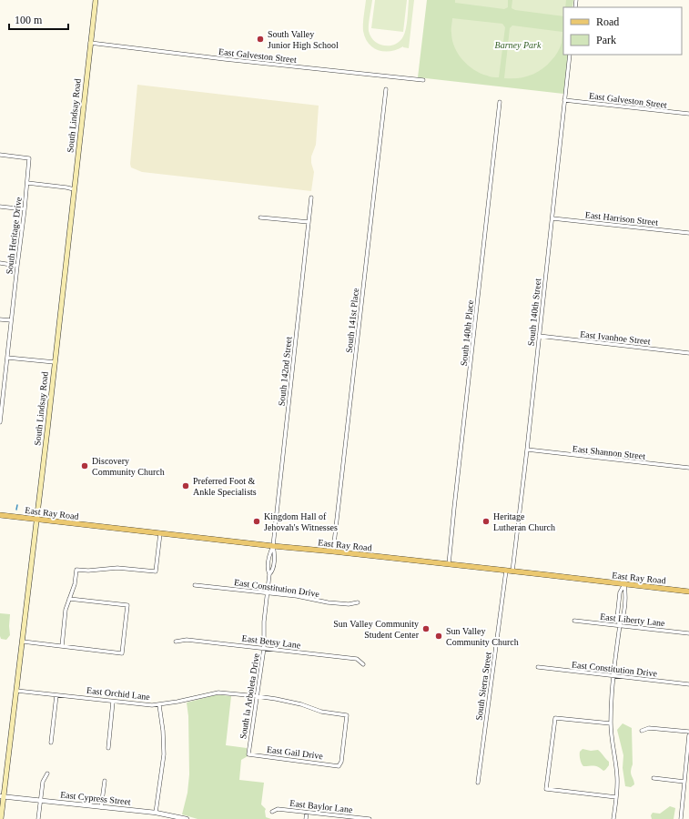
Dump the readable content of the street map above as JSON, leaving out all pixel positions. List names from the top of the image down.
{
  "streets": {
    "main road": ["South Lindsay Road", "East Ray Road"],
    "street": [
      "East Galveston Street",
      "East Harrison Street",
      "South Heritage Drive",
      "South 140th Street",
      "South 141st Place",
      "South 140th Place",
      "East Ivanhoe Street",
      "South 142nd Street",
      "East Shannon Street",
      "East Constitution Drive",
      "East Liberty Lane",
      "East Betsy Lane",
      "South Sierra Street",
      "East Orchid Lane",
      "South la Arboleta Drive",
      "East Gail Drive",
      "East Cypress Street",
      "East Baylor Lane"
    ]
  },
  "crossings": [
    ["East Galveston Street", "South Lindsay Road"],
    ["East Galveston Street", "South 140th Street"],
    ["South Lindsay Road", "East Ray Road"],
    ["South Lindsay Road", "East Orchid Lane"],
    ["South Lindsay Road", "East Cypress Street"],
    ["East Harrison Street", "South 140th Street"],
    ["South 140th Street", "East Ivanhoe Street"],
    ["South 140th Street", "East Shannon Street"],
    ["South 140th Street", "East Ray Road"],
    ["South 141st Place", "East Ray Road"],
    ["South 140th Place", "East Ray Road"],
    ["South 142nd Street", "East Ray Road"],
    ["South 142nd Street", "South la Arboleta Drive"],
    ["East Ray Road", "South Sierra Street"],
    ["East Ray Road", "South la Arboleta Drive"],
    ["East Constitution Drive", "South la Arboleta Drive"],
    ["East Betsy Lane", "South la Arboleta Drive"],
    ["East Orchid Lane", "South la Arboleta Drive"],
    ["East Orchid Lane", "East Gail Drive"],
    ["South la Arboleta Drive", "East Gail Drive"]
  ],
  "parks": ["Barney Park"],
  "places": [
    "South Valley Junior High School",
    "Discovery Community Church",
    "Preferred Foot & Ankle Specialists",
    "Kingdom Hall of Jehovah's Witnesses",
    "Heritage Lutheran Church",
    "Sun Valley Community Student Center",
    "Sun Valley Community Church"
  ],
  "legend": ["Road", "Park"],
  "scale_bar": "100 m"
}
